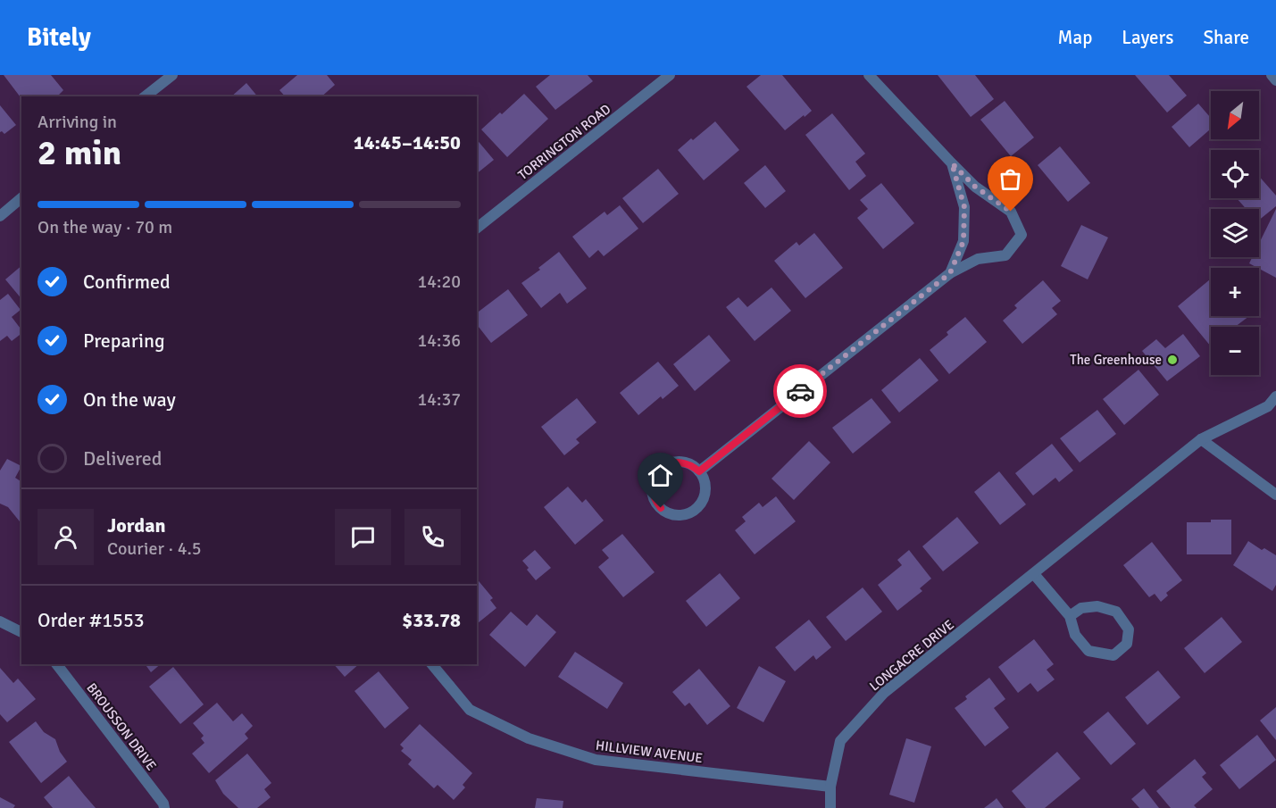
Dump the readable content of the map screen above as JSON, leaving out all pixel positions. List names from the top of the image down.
{
  "streets": {
    "street": [
      "TORRINGTON ROAD",
      "LONGACRE DRIVE",
      "BROUSSON DRIVE",
      "HILLVIEW AVENUE"
    ]
  },
  "crossings": [
    ["LONGACRE DRIVE", "HILLVIEW AVENUE"]
  ],
  "places": ["The Greenhouse"],
  "north": "bottom left",
  "page": {
    "header": "Bitely",
    "nav": ["Map", "Layers", "Share"],
    "map_buttons": ["+", "−"],
    "heading": ["2 min", "Arriving in", "14:45–14:50"],
    "panel": [
      "Jordan",
      "Courier · 4.5",
      "Order #1553",
      "$33.78"
    ],
    "bar": "On the way · 70 m",
    "list": [
      ["Confirmed", "14:20"],
      ["Preparing", "14:36"],
      ["On the way", "14:37"],
      "Delivered"
    ]
  }
}
